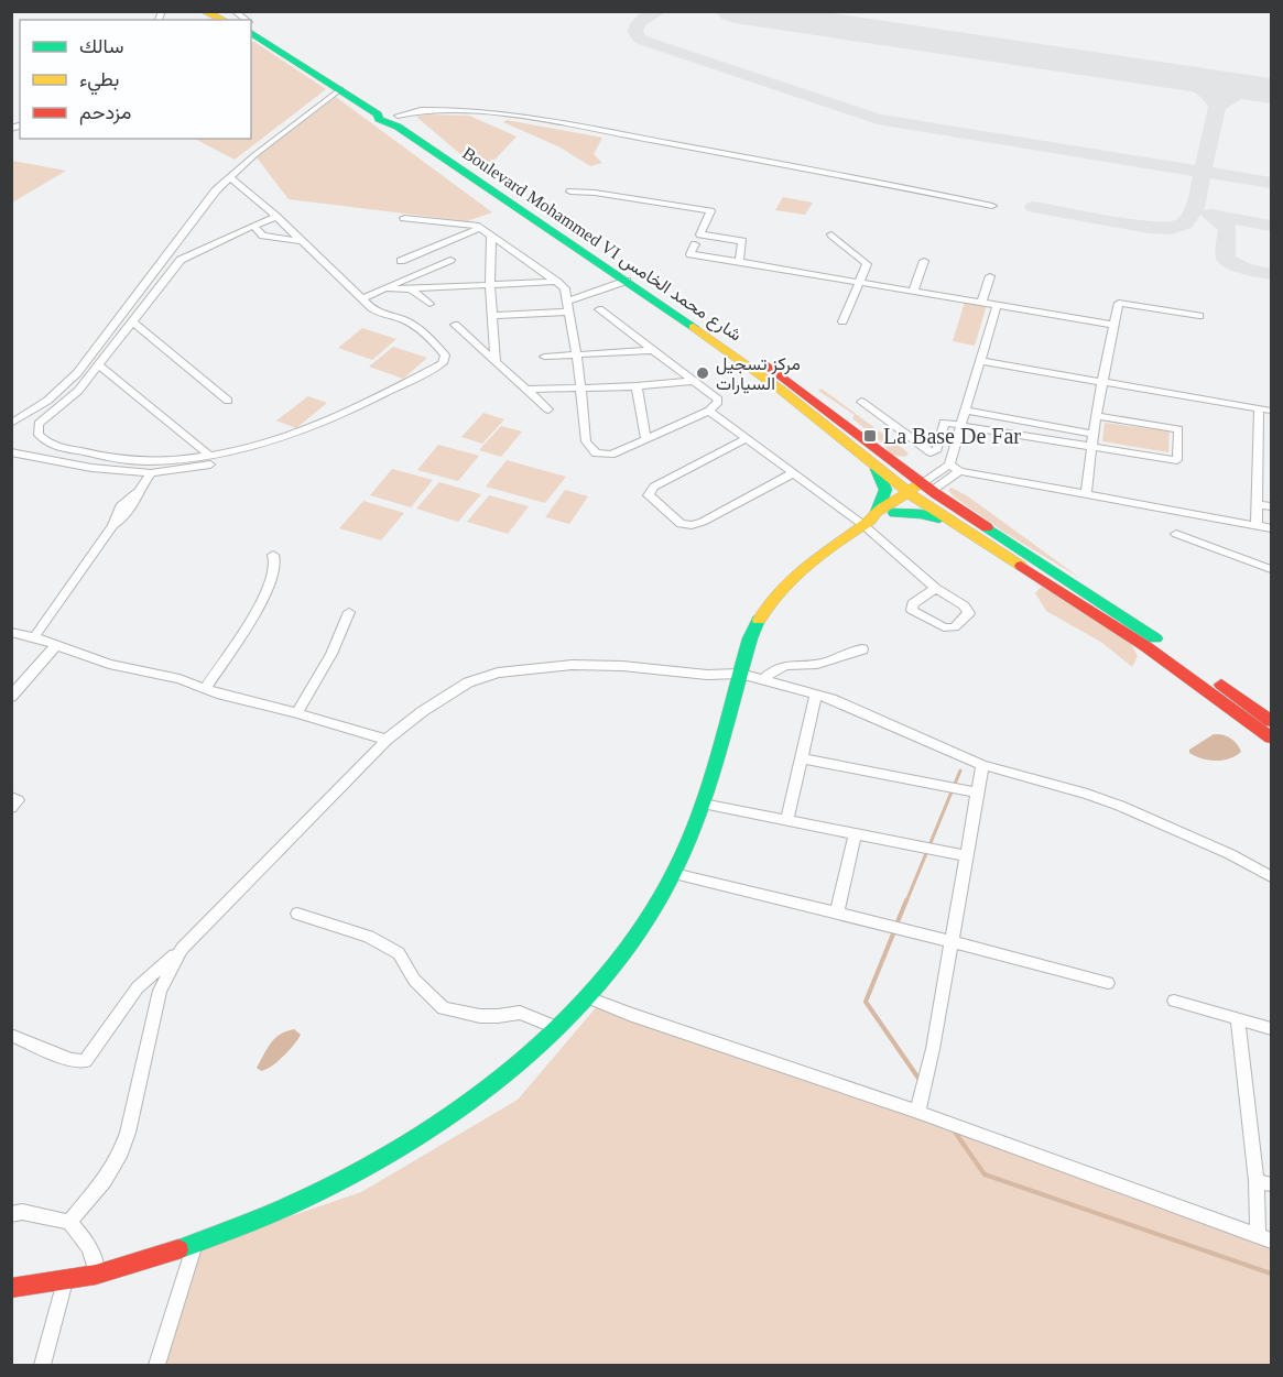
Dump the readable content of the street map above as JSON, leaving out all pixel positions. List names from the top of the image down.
{
  "streets": {
    "main road": ["Boulevard Mohammed VI شارع محمد الخامس"]
  },
  "places": {
    "other": ["مركز تسجيل السيارات"],
    "transit": ["La Base De Far"]
  },
  "legend": ["سالك", "بطيء", "مزدحم"]
}
